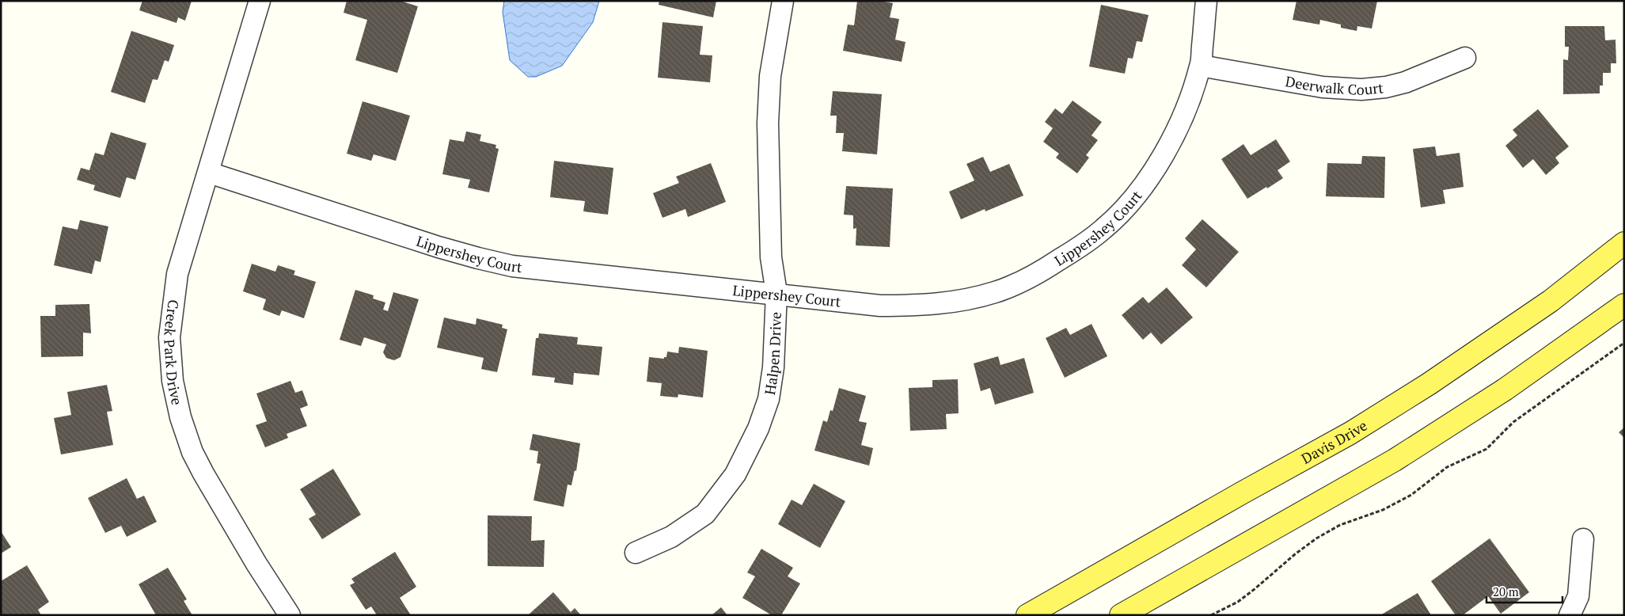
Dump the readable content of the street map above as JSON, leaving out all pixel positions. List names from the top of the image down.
{
  "streets": {
    "main road": ["Davis Drive"],
    "street": [
      "Deerwalk Court",
      "Lippershey Court",
      "Creek Park Drive",
      "Halpen Drive"
    ]
  },
  "crossings": [
    ["Deerwalk Court", "Lippershey Court"],
    ["Lippershey Court", "Creek Park Drive"],
    ["Lippershey Court", "Halpen Drive"]
  ],
  "scale_bar": "20 m"
}
